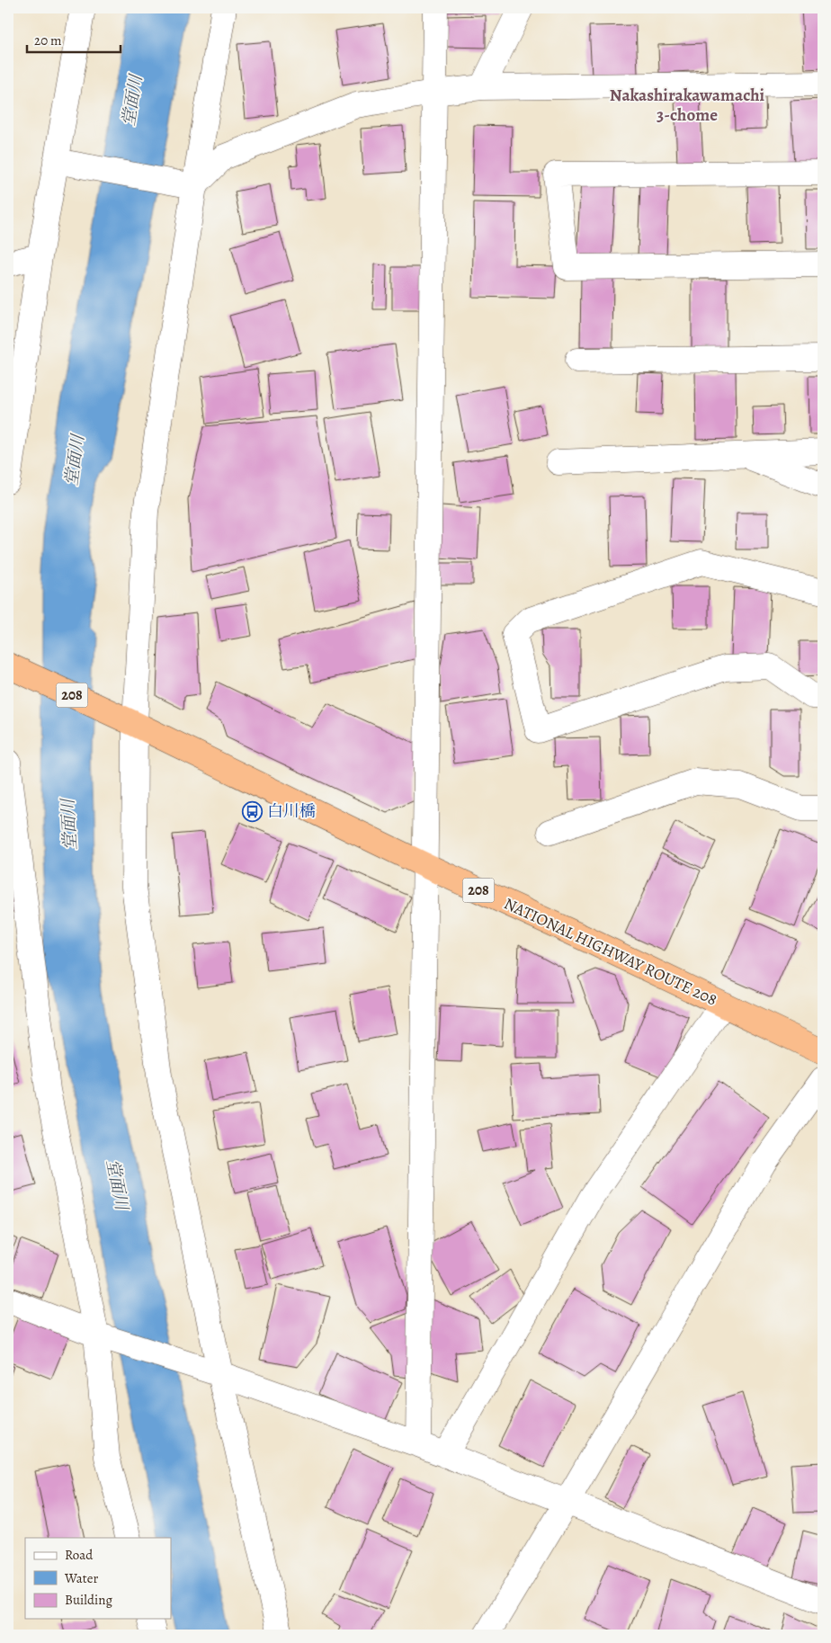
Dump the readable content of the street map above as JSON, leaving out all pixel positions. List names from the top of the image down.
{
  "streets": {
    "highway": ["208", "NATIONAL HIGHWAY ROUTE 208"]
  },
  "districts": ["Nakashirakawamachi 3-chome"],
  "water": ["堂面川"],
  "places": {
    "bus stop": ["白川橋"]
  },
  "legend": ["Road", "Water", "Building"],
  "scale_bar": "20 m"
}
